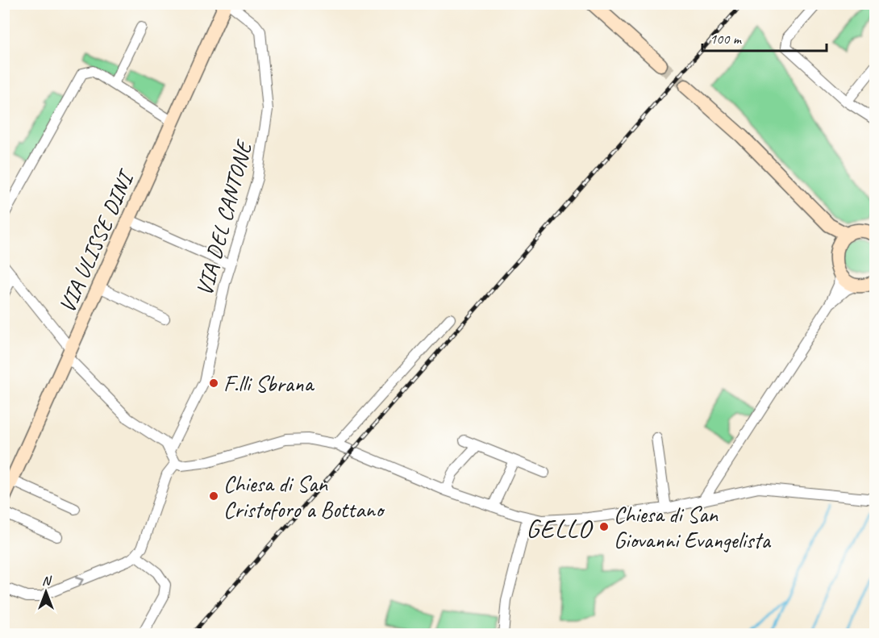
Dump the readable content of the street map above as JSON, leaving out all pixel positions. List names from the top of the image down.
{
  "streets": {
    "street": ["VIA DEL CANTONE", "VIA ULISSE DINI"]
  },
  "crossings": [
    ["VIA DEL CANTONE", "VIA ULISSE DINI"]
  ],
  "districts": ["GELLO"],
  "places": ["F.lli Sbrana", "Chiesa di San Cristoforo a Bottano", "Chiesa di San Giovanni Evangelista"],
  "scale_bar": "100 m",
  "north": "top"
}
